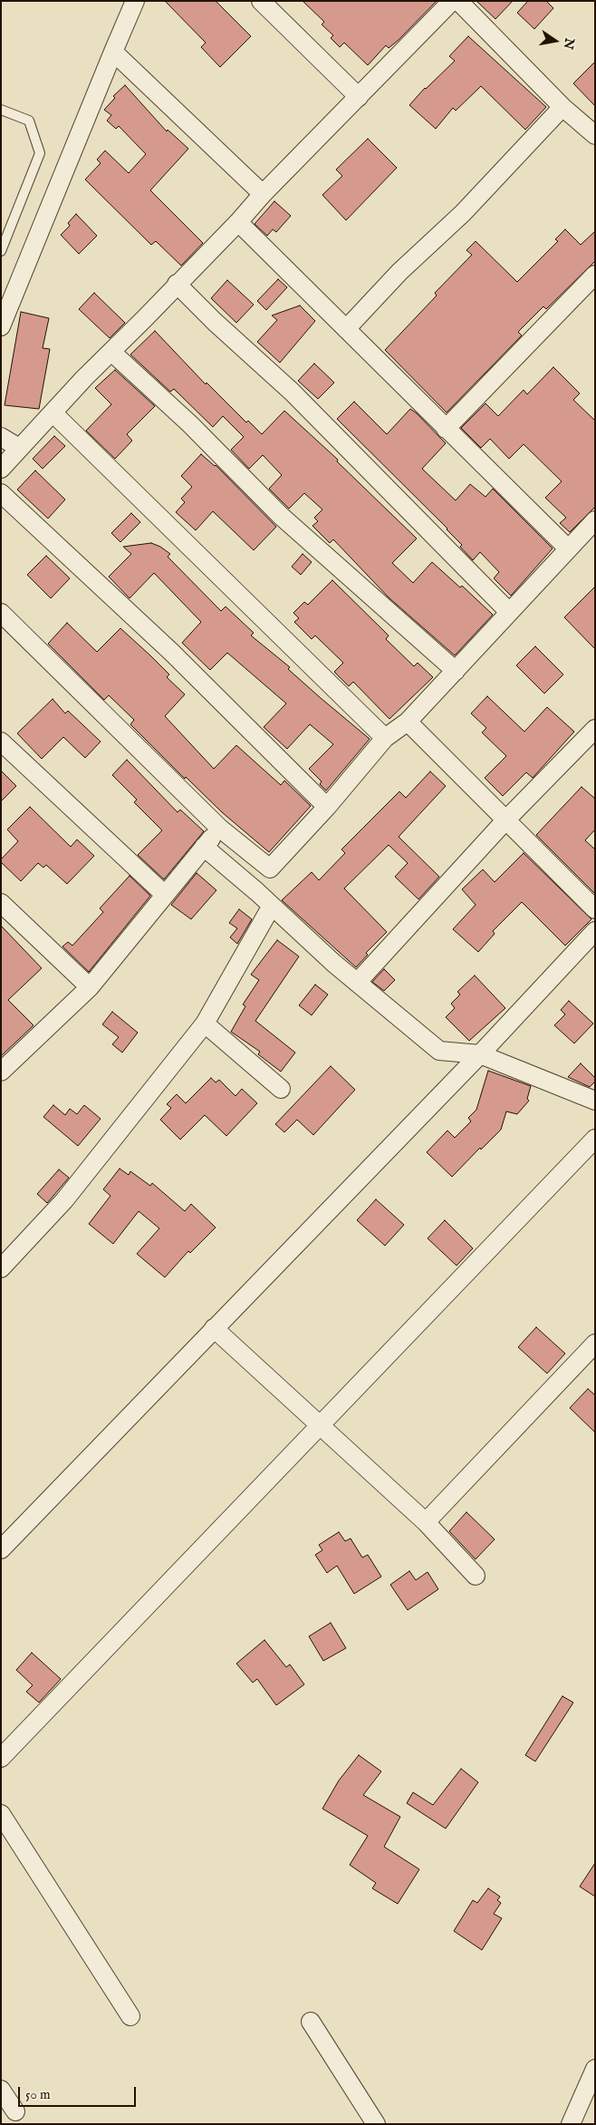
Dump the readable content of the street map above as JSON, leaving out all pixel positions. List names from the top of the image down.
{
  "scale_bar": "50 m",
  "north": "right"
}
